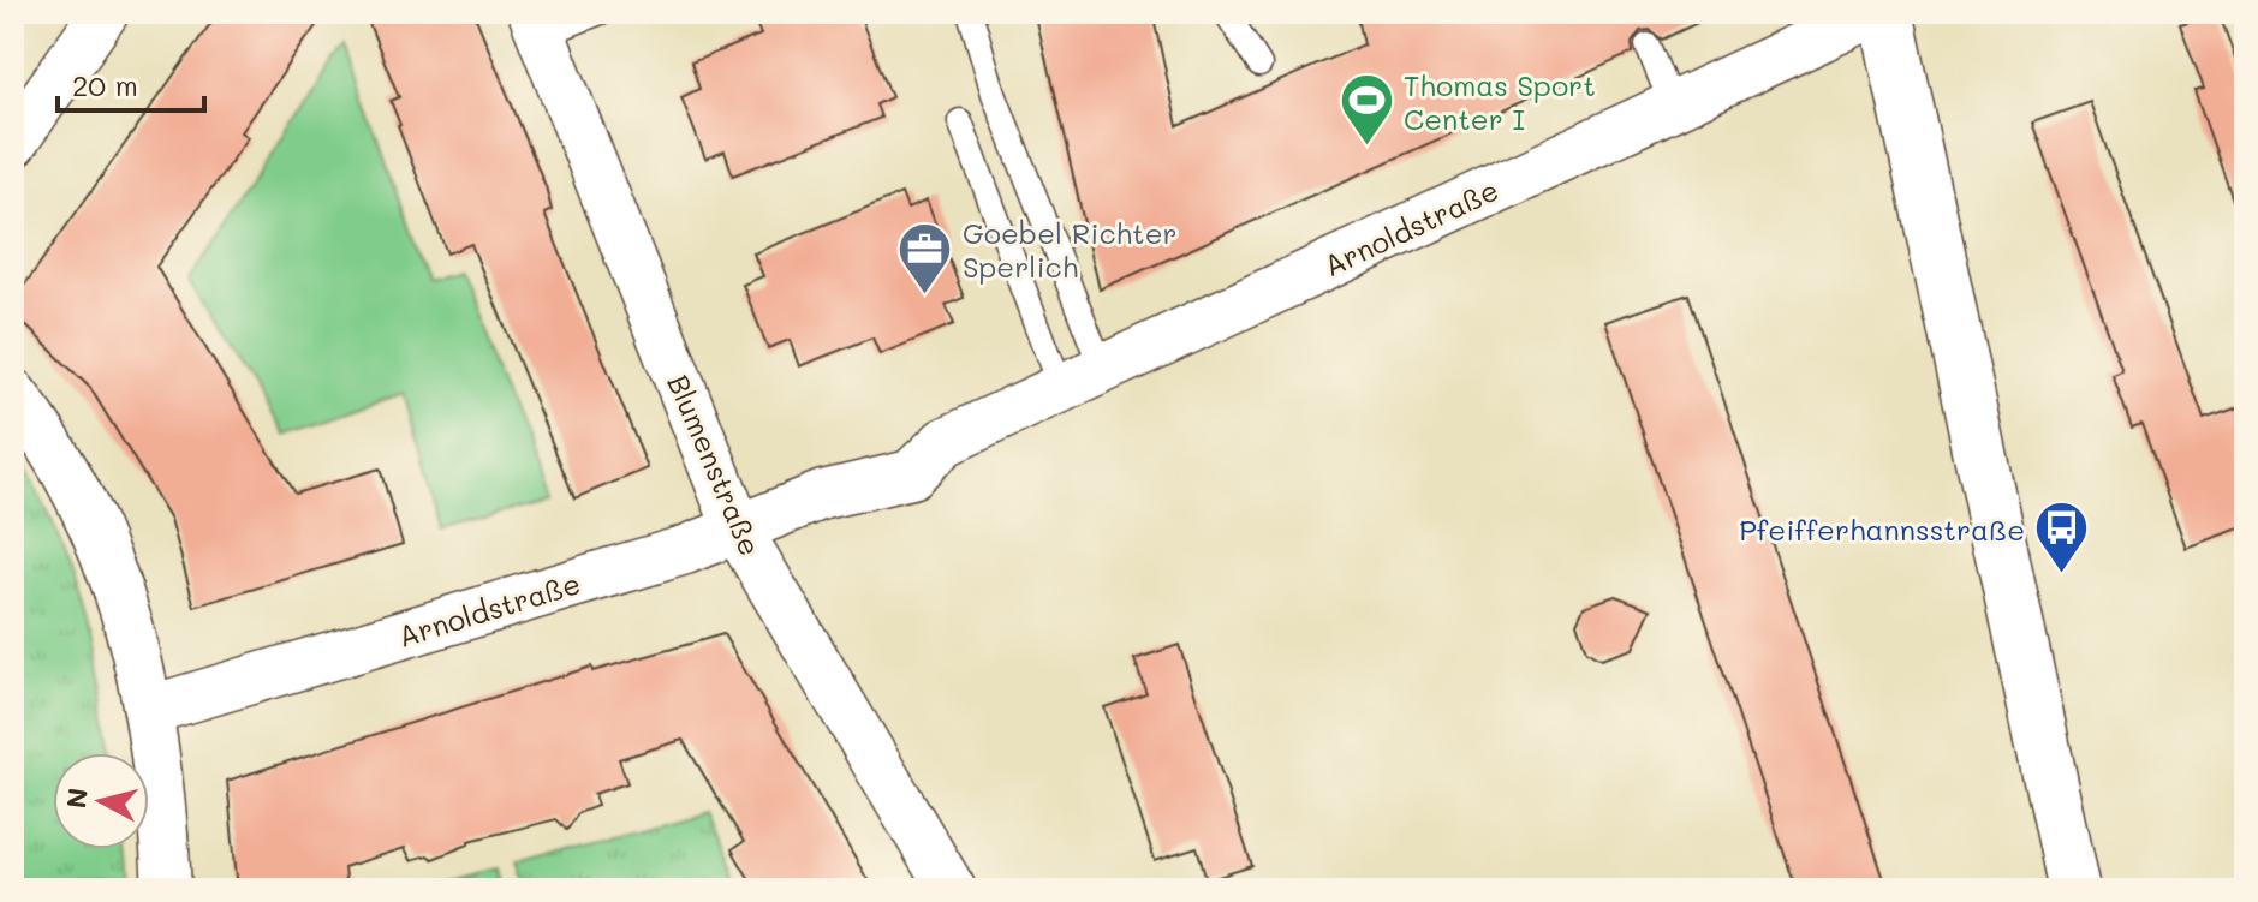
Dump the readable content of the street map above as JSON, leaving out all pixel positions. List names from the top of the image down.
{
  "streets": {
    "street": ["Arnoldstraße", "Blumenstraße"]
  },
  "crossings": [
    ["Arnoldstraße", "Blumenstraße"]
  ],
  "places": {
    "sports": ["Thomas Sport Center I"],
    "office": ["Goebel Richter Sperlich"],
    "bus stop": ["Pfeifferhannsstraße"]
  },
  "scale_bar": "20 m",
  "north": "left"
}
